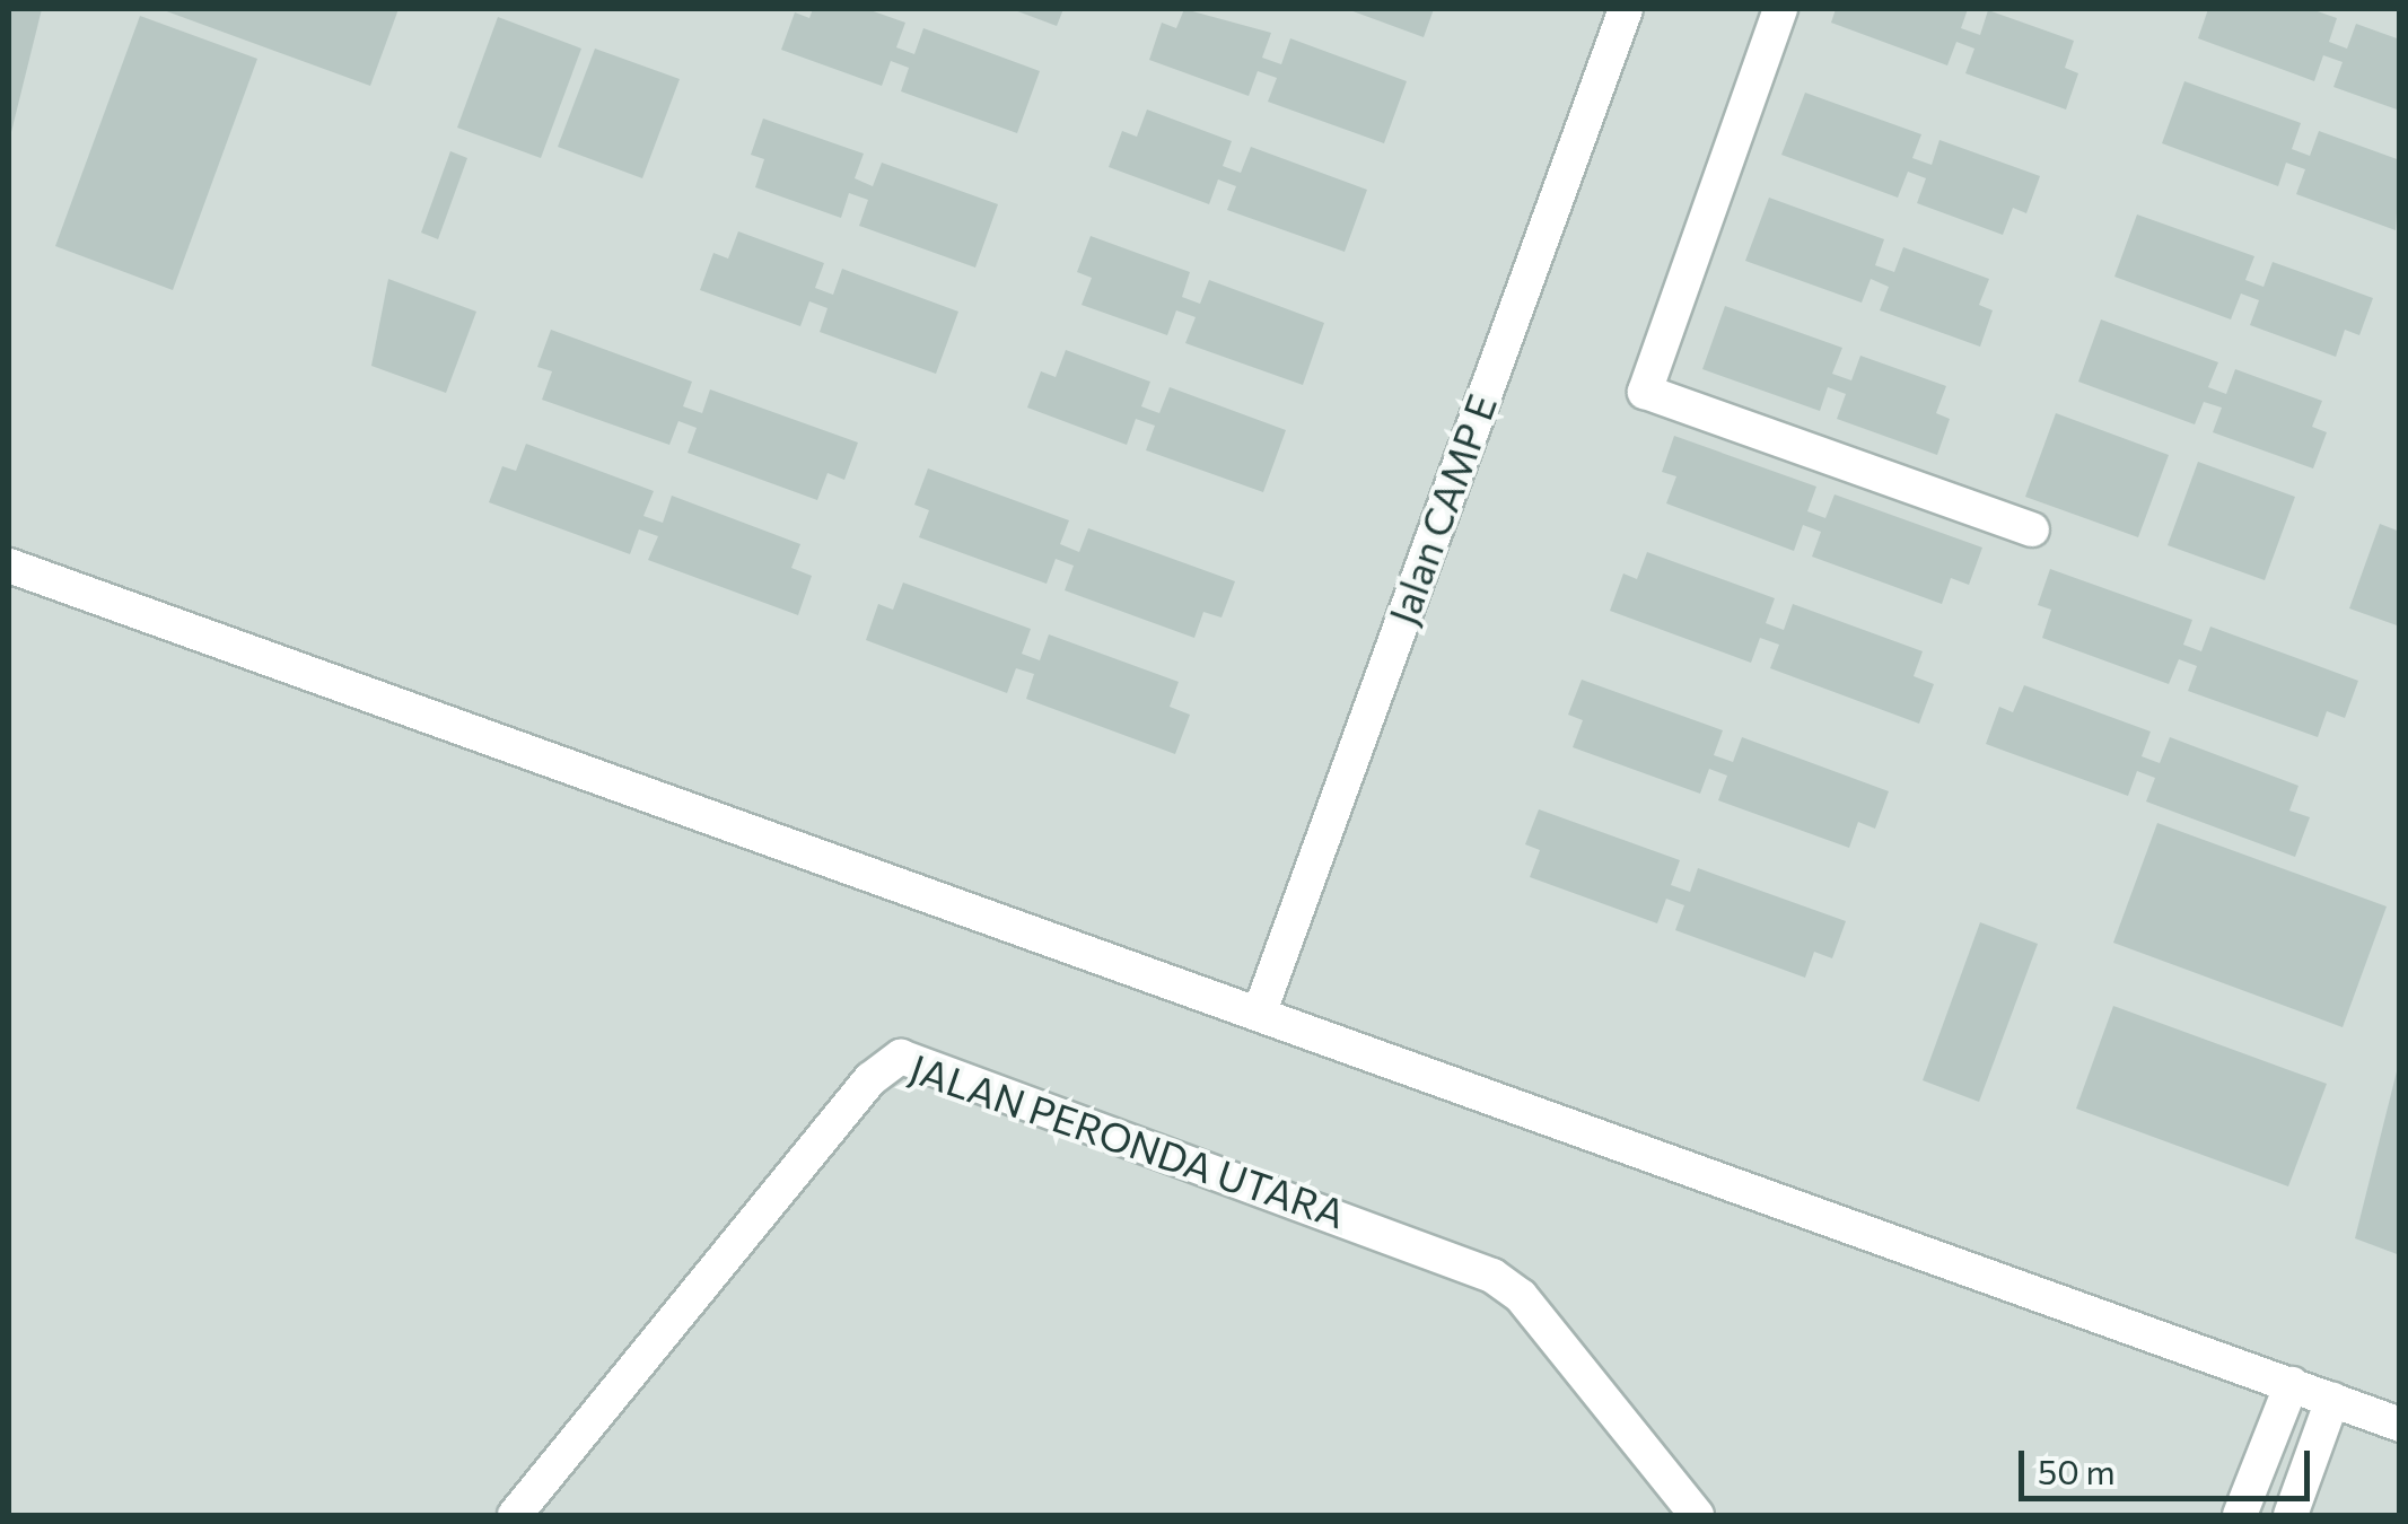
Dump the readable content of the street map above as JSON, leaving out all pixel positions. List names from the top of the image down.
{
  "streets": {
    "street": ["Jalan CAMP E", "JALAN PERONDA UTARA"]
  },
  "scale_bar": "50 m"
}
